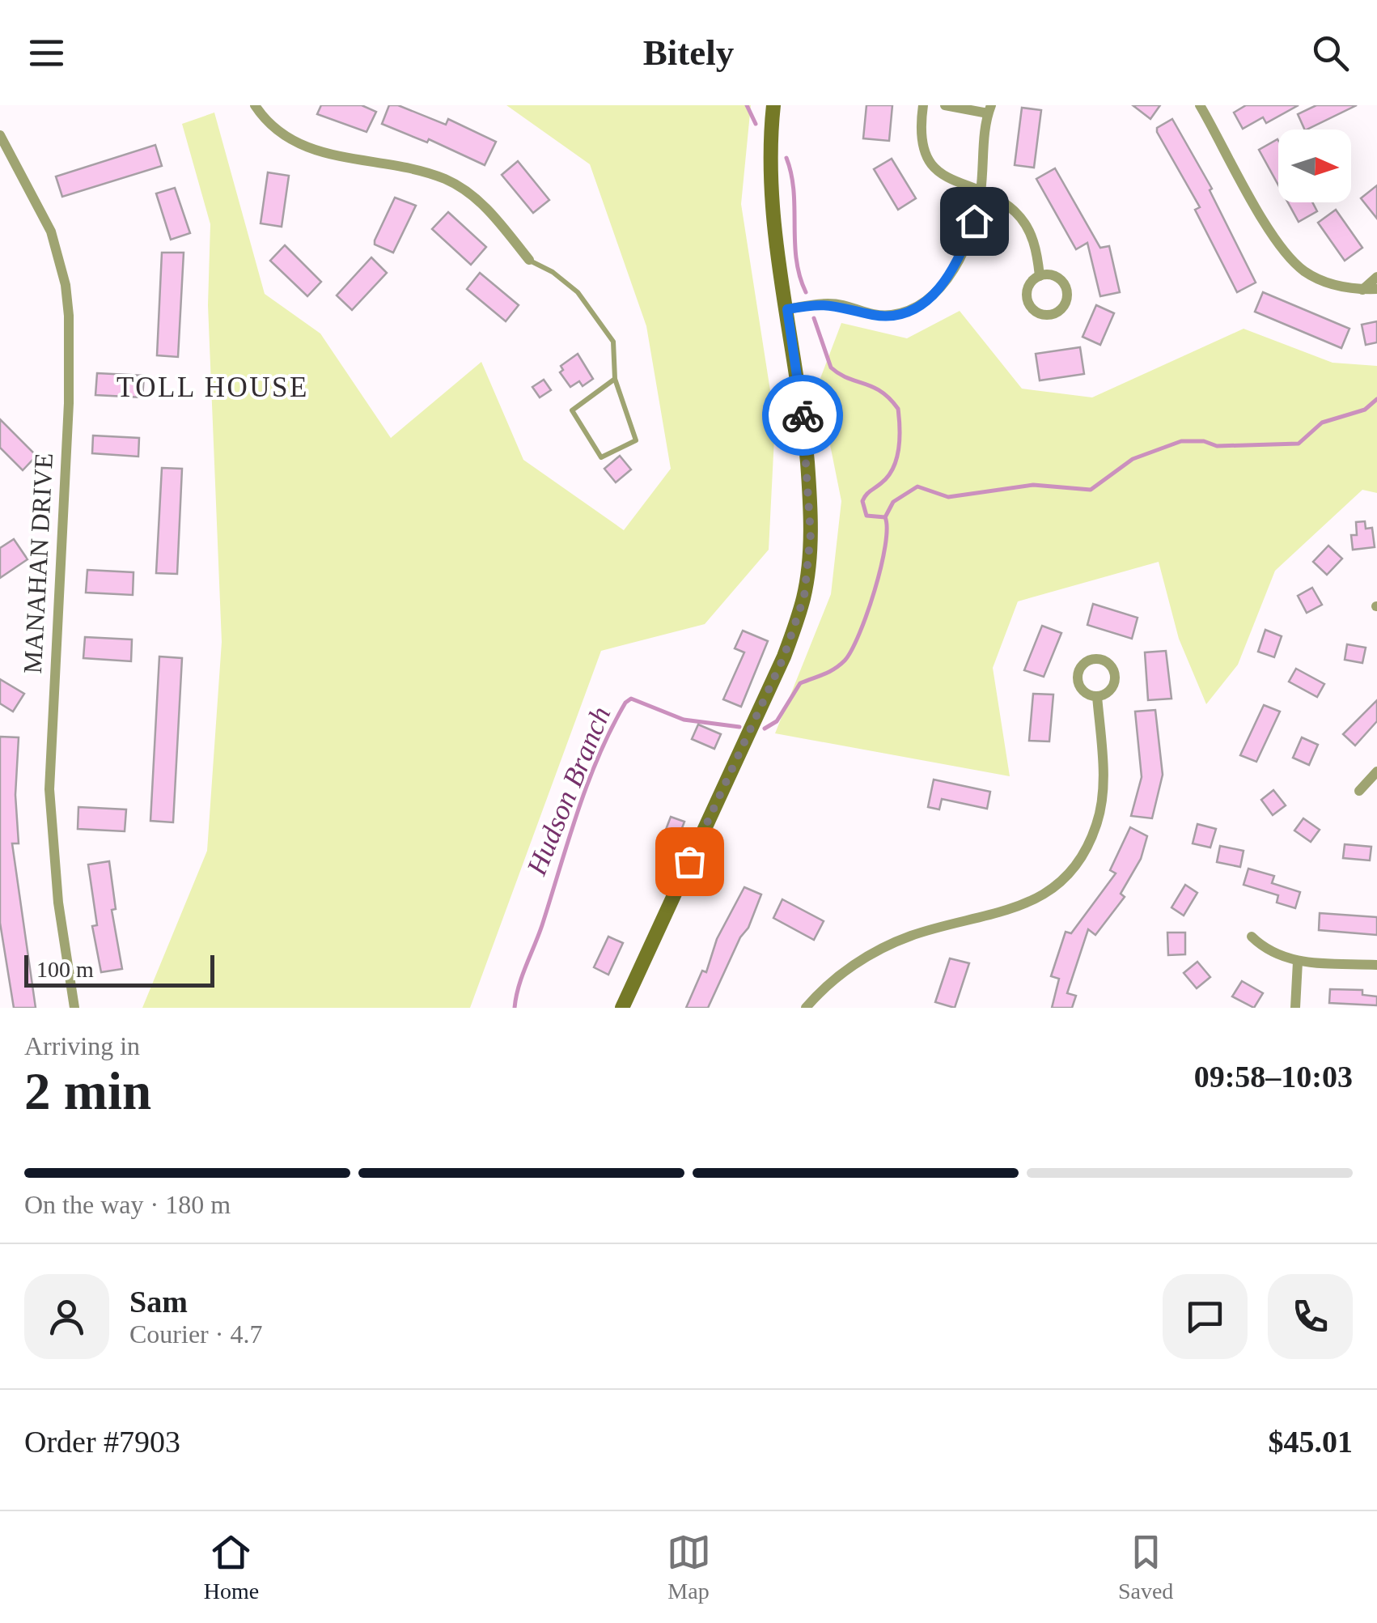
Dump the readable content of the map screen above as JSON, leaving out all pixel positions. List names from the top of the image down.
{
  "streets": {
    "street": ["MANAHAN DRIVE"]
  },
  "districts": ["TOLL HOUSE"],
  "water": ["Hudson Branch"],
  "scale_bar": "100 m",
  "north": "right",
  "page": {
    "header": "Bitely",
    "scale": "100 m",
    "heading": ["2 min", "Arriving in", "09:58–10:03"],
    "panel": [
      "Sam",
      "Courier · 4.7",
      "Order #7903",
      "$45.01"
    ],
    "bar": "On the way · 180 m",
    "tabs": ["Home", "Map", "Saved"]
  }
}
